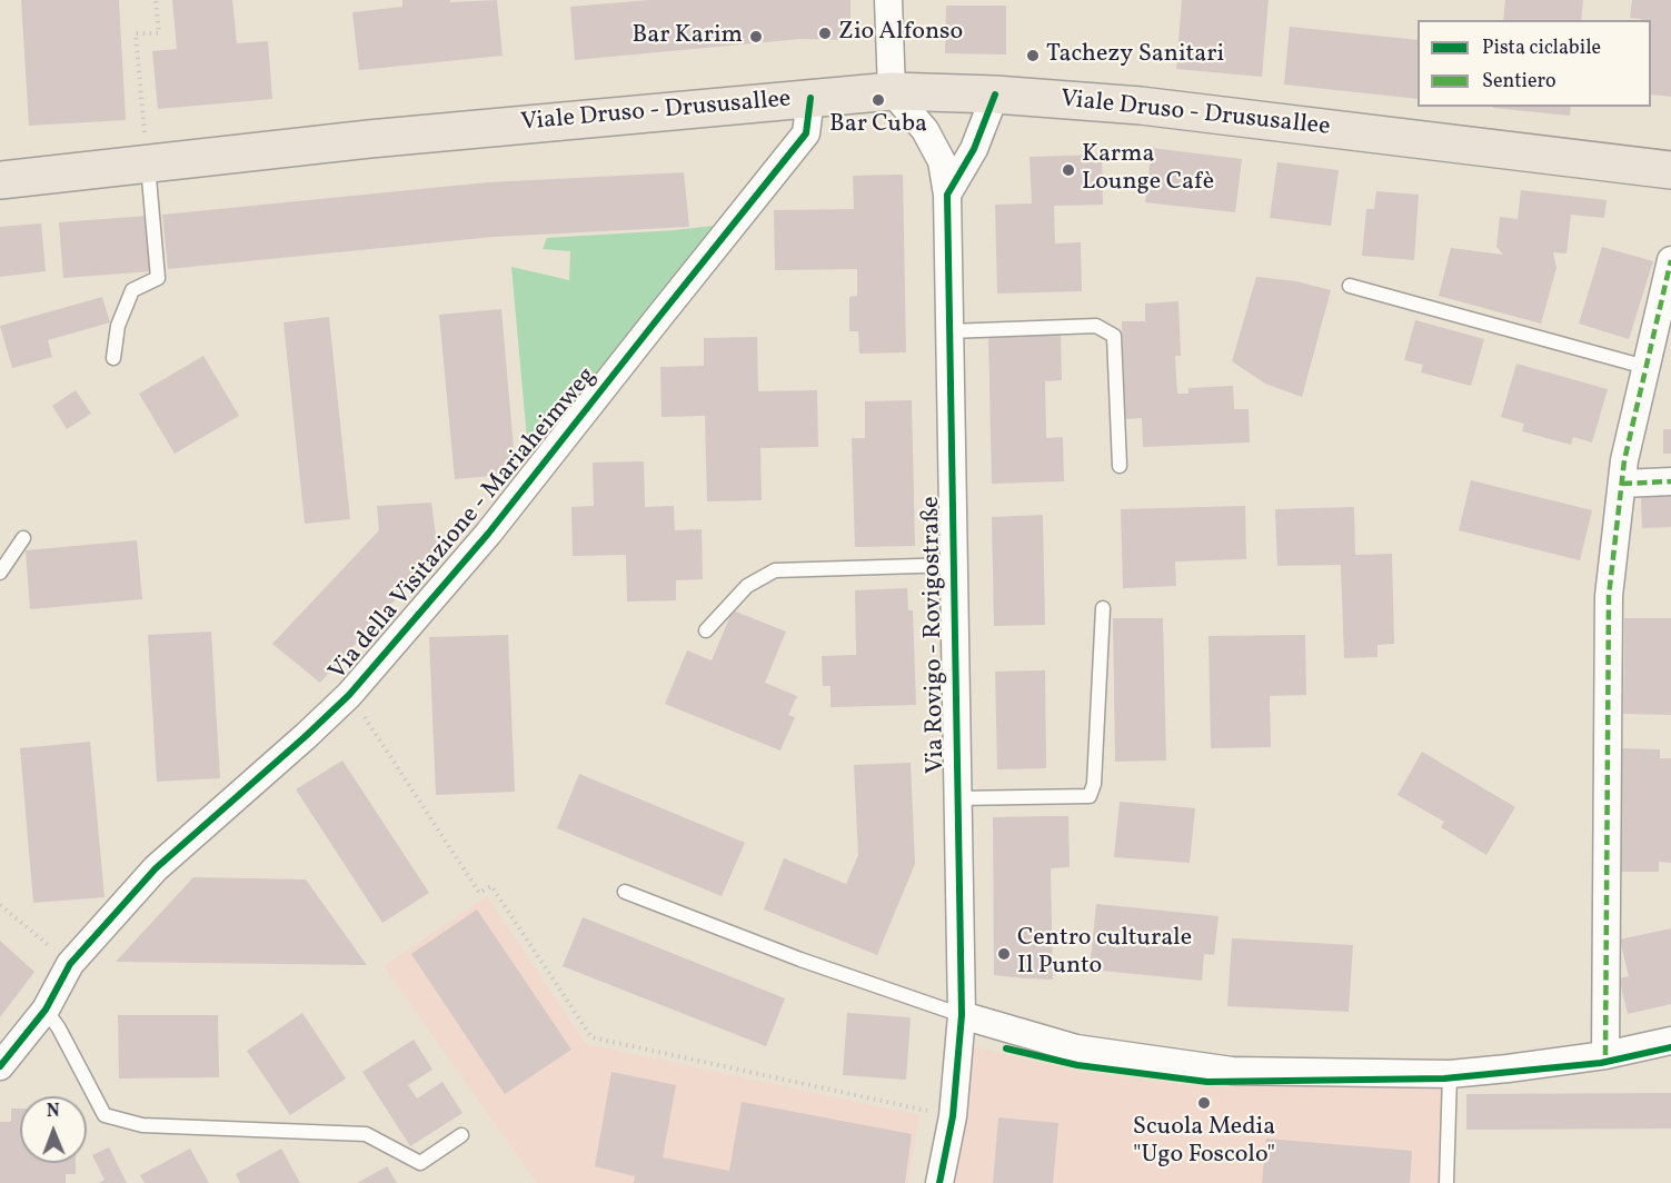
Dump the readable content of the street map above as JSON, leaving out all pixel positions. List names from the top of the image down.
{
  "streets": {
    "main road": ["Viale Druso - Drususallee"],
    "street": ["Via della Visitazione - Mariaheimweg", "Via Rovigo - Rovigostraße"]
  },
  "crossings": [
    ["Viale Druso - Drususallee", "Via della Visitazione - Mariaheimweg"],
    ["Viale Druso - Drususallee", "Via Rovigo - Rovigostraße"]
  ],
  "places": [
    "Zio Alfonso",
    "Bar Karim",
    "Tachezy Sanitari",
    "Bar Cuba",
    "Karma Lounge Cafè",
    "Centro culturale Il Punto",
    "Scuola Media \"Ugo Foscolo\""
  ],
  "legend": ["Pista ciclabile", "Sentiero"],
  "north": "top"
}
